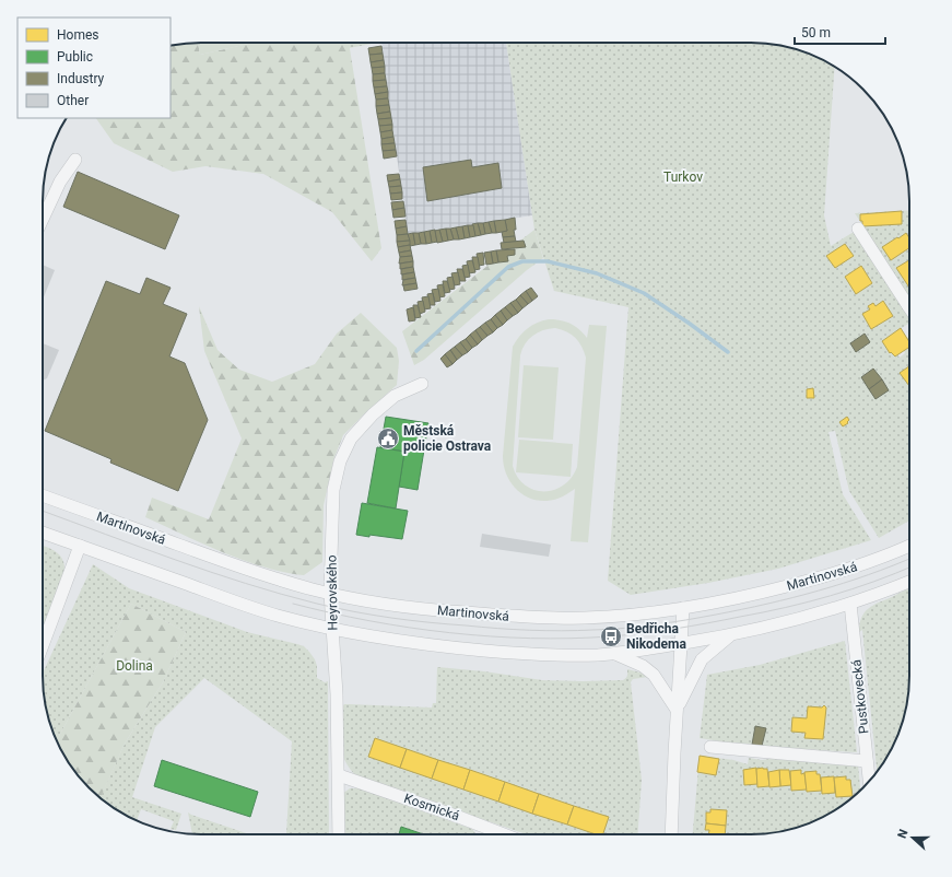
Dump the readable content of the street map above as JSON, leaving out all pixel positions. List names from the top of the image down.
{
  "streets": {
    "street": [
      "Martinovská",
      "Heyrovského",
      "Pustkovecká",
      "Kosmická"
    ]
  },
  "crossings": [
    ["Martinovská", "Heyrovského"],
    ["Heyrovského", "Kosmická"]
  ],
  "parks": ["Turkov", "Dolina"],
  "places": {
    "public building": ["Městská policie Ostrava"],
    "bus stop": ["Bedřicha Nikodema"]
  },
  "legend": [
    "Homes",
    "Public",
    "Industry",
    "Other"
  ],
  "scale_bar": "50 m",
  "north": "left"
}
